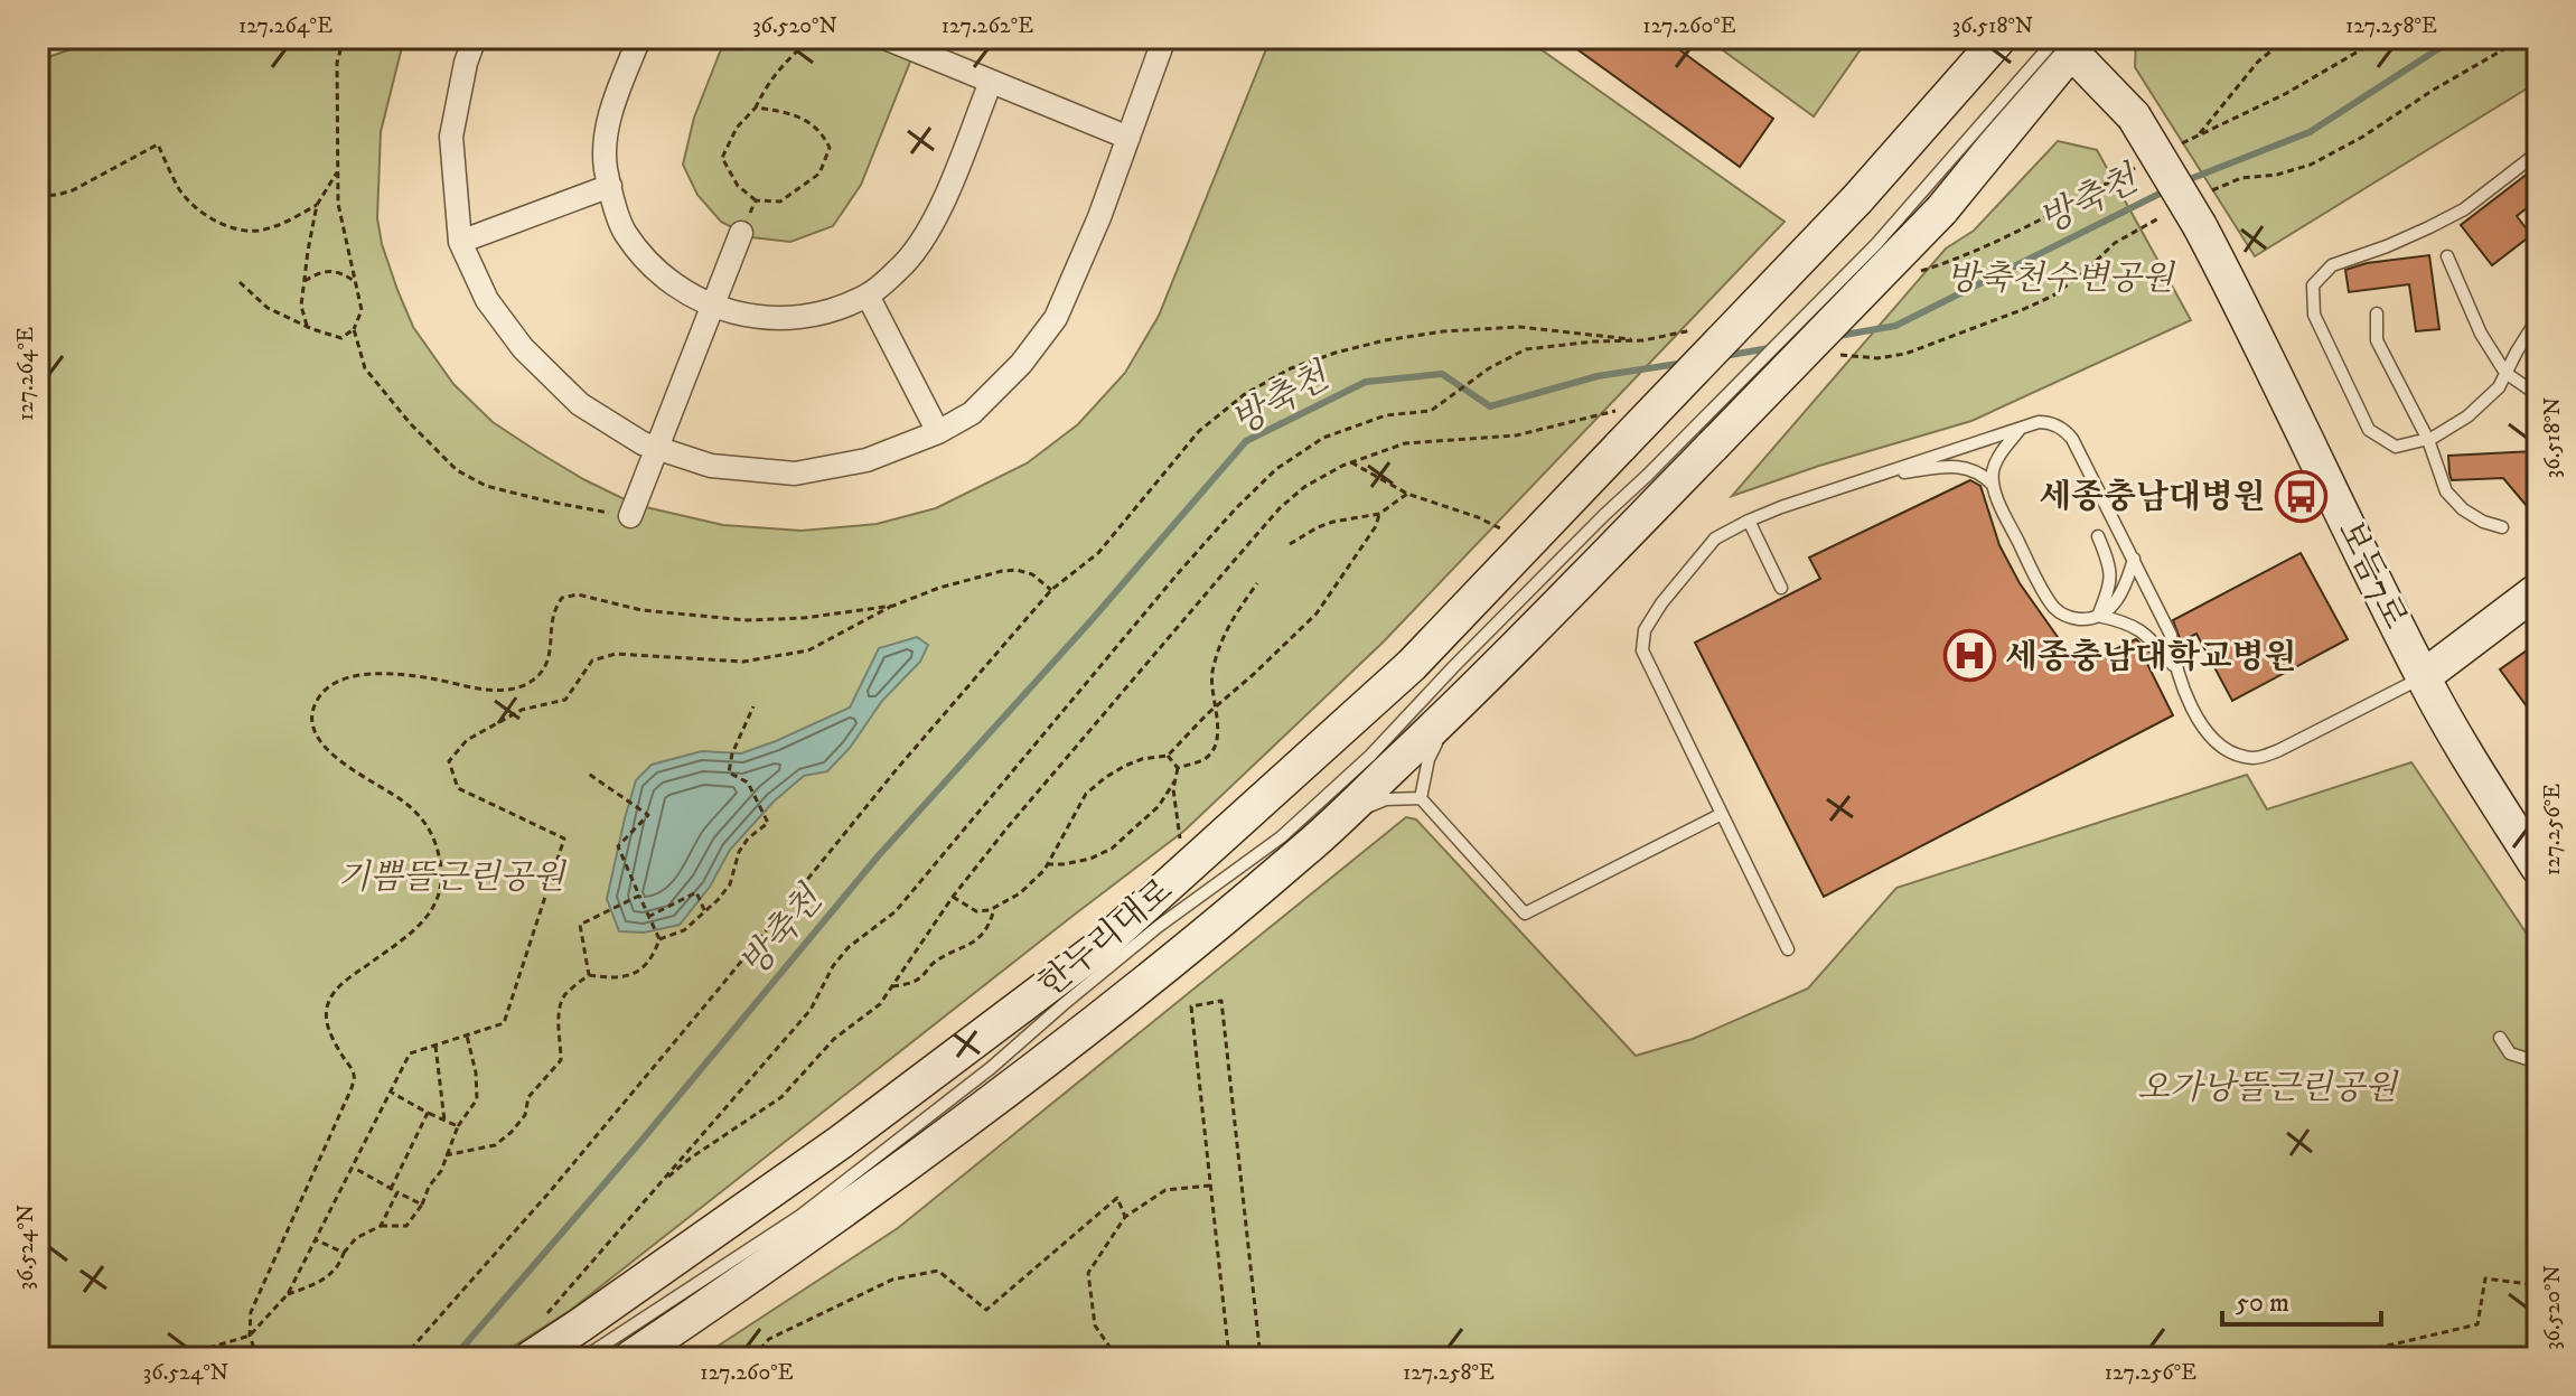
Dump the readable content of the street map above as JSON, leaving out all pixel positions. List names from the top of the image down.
{
  "streets": {
    "street": ["보듬7로", "한누리대로"]
  },
  "crossings": [
    ["보듬7로", "한누리대로"]
  ],
  "water": ["방축천"],
  "parks": ["방축천수변공원", "기쁨뜰근린공원", "오가낭뜰근린공원"],
  "places": {
    "bus stop": ["세종충남대병원"],
    "hospital": ["세종충남대학교병원"]
  },
  "scale_bar": "50 m",
  "coordinates": [
    "127.264°E",
    "36.520°N",
    "127.262°E",
    "127.260°E",
    "36.518°N",
    "127.258°E",
    "127.256°E",
    "36.524°N"
  ]
}
